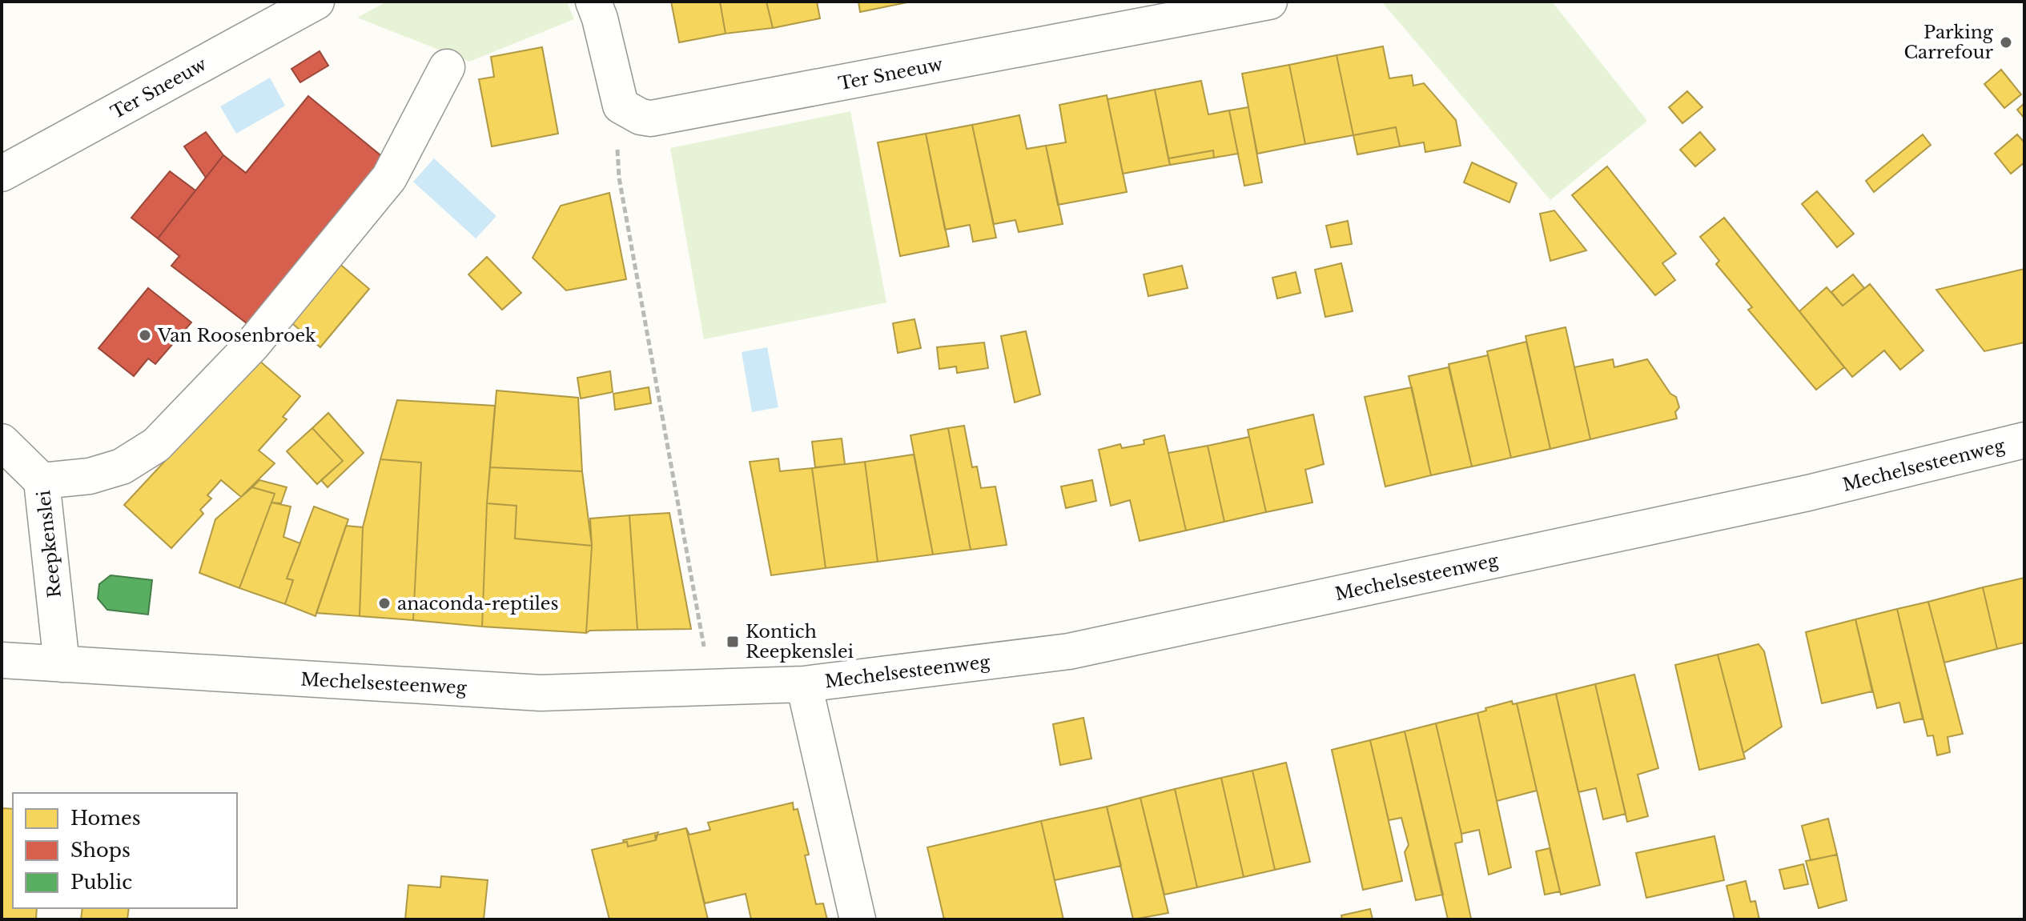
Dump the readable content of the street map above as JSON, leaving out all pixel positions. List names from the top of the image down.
{
  "streets": {
    "street": ["Ter Sneeuw", "Mechelsesteenweg", "Reepkenslei"]
  },
  "crossings": [
    ["Mechelsesteenweg", "Reepkenslei"]
  ],
  "places": {
    "other": ["Parking Carrefour", "Van Roosenbroek", "anaconda-reptiles"],
    "transit": ["Kontich Reepkenslei"]
  },
  "legend": ["Homes", "Shops", "Public"]
}
